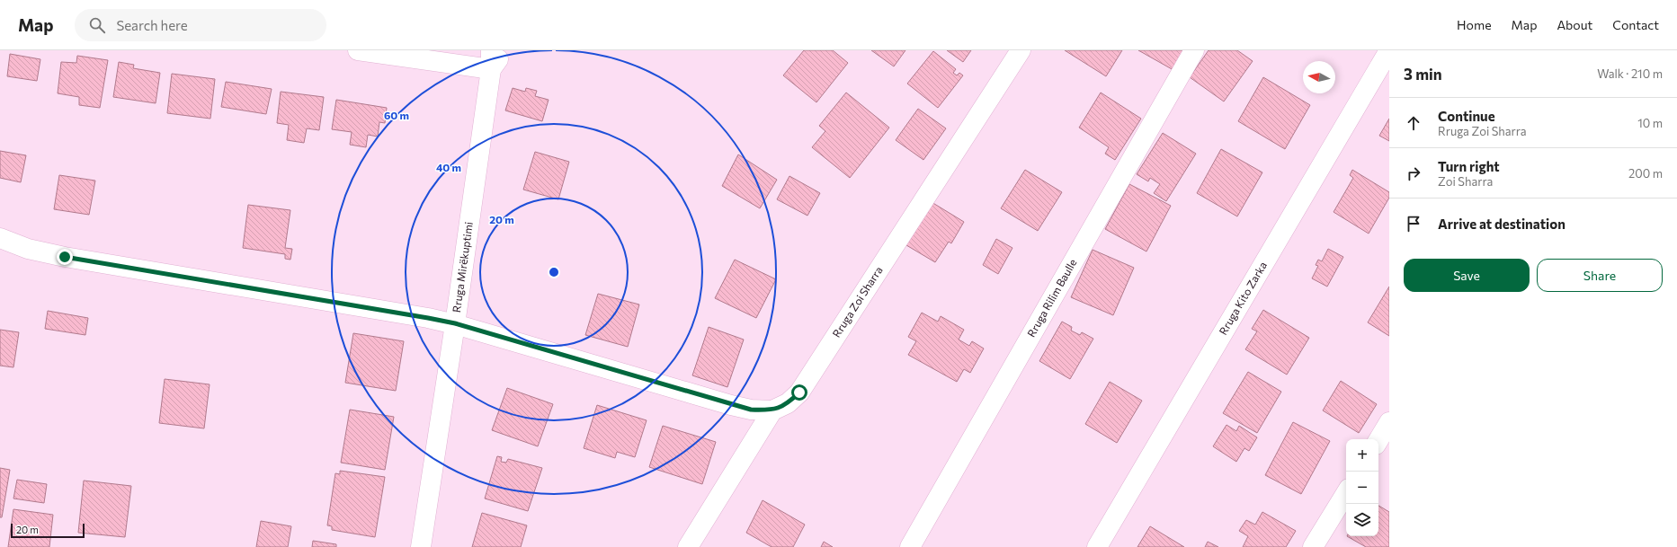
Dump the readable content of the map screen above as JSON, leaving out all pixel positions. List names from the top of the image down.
{
  "streets": {
    "street": [
      "Rruga Mirëkuptimi",
      "Rruga Rilim Baulle",
      "Rruga Kito Zarka",
      "Rruga Zoi Sharra"
    ]
  },
  "scale_bar": "20 m",
  "north": "left",
  "page": {
    "header": "Map",
    "search": "Search here",
    "nav": [
      "Home",
      "Map",
      "About",
      "Contact"
    ],
    "heading": ["3 min", "Walk · 210 m"],
    "list": [
      ["Continue", "Rruga Zoi Sharra", "10 m"],
      ["Turn right", "Zoi Sharra", "200 m"],
      "Arrive at destination"
    ],
    "buttons": ["Save", "Share"],
    "map_buttons": ["+", "−"],
    "scale": "20 m"
  },
  "rings": ["60 m", "40 m", "20 m"]
}
